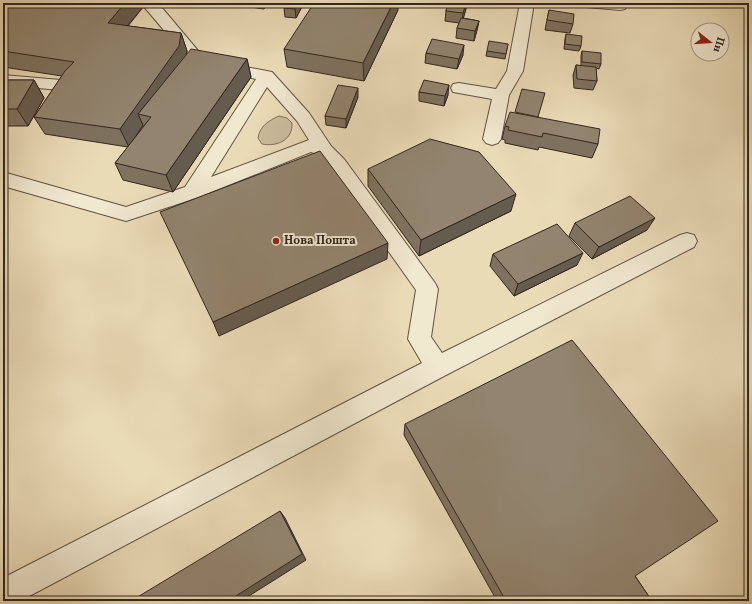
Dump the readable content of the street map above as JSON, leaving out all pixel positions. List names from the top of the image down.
{
  "places": ["Нова Пошта"],
  "north": "right"
}
